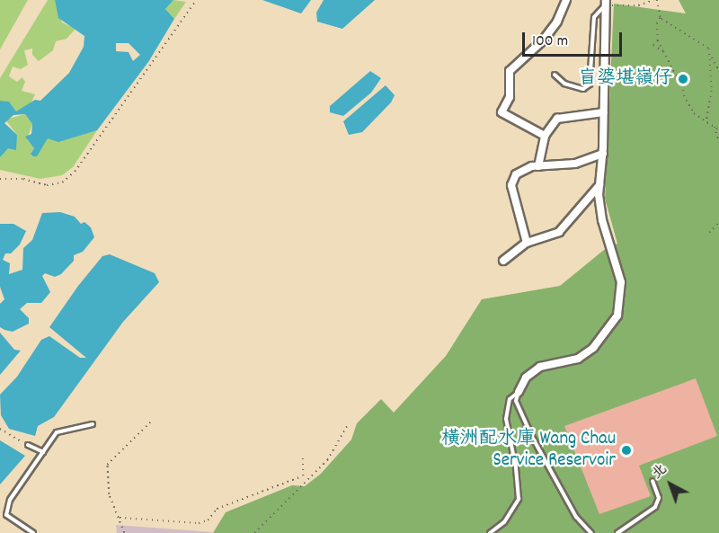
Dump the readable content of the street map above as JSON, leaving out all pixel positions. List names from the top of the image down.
{
  "places": ["盲婆堪嶺仔", "橫洲配水庫 Wang Chau Service Reservoir"],
  "scale_bar": "100 m",
  "north": "top left"
}
